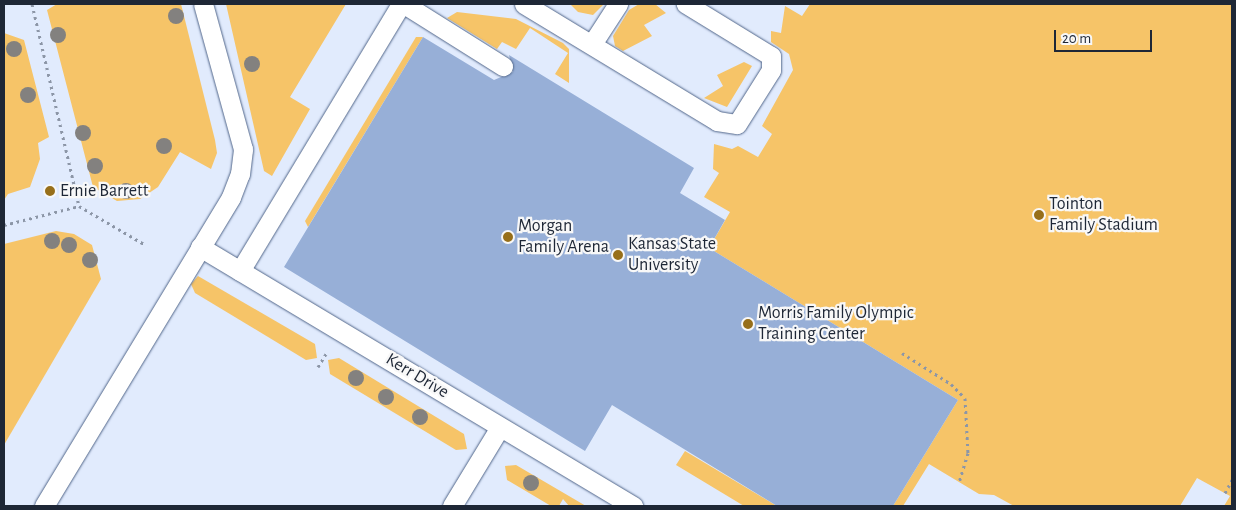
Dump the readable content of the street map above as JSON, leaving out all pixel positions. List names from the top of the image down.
{
  "streets": {
    "lane": ["Kerr Drive"]
  },
  "places": [
    "Ernie Barrett",
    "Tointon Family Stadium",
    "Morgan Family Arena",
    "Kansas State University",
    "Morris Family Olympic Training Center"
  ],
  "scale_bar": "20 m"
}
